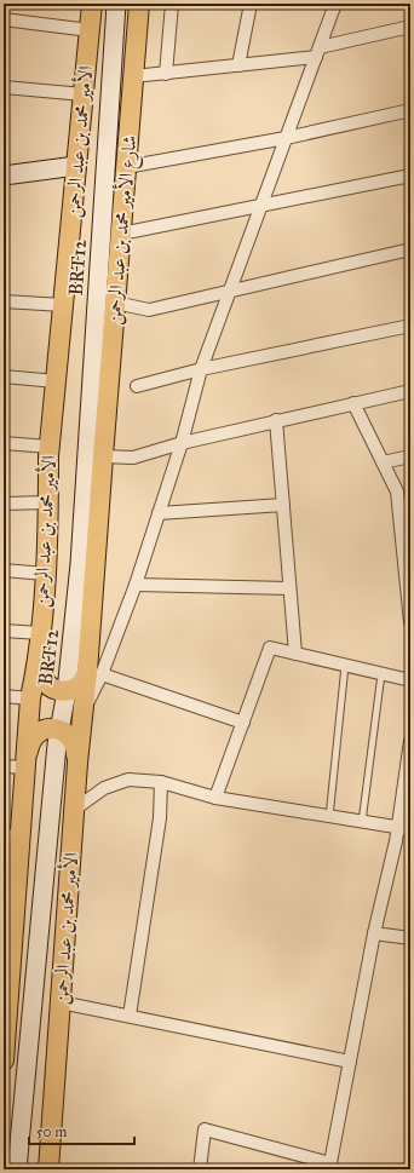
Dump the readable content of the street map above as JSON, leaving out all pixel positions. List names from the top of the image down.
{
  "streets": {
    "main road": ["الأمير محمد بن عبد الرحمن", "شارع الأمير محمد بن عبد الرحمن", "BRT12"]
  },
  "crossings": [
    ["الأمير محمد بن عبد الرحمن", "شارع الأمير محمد بن عبد الرحمن"]
  ],
  "scale_bar": "50 m"
}
